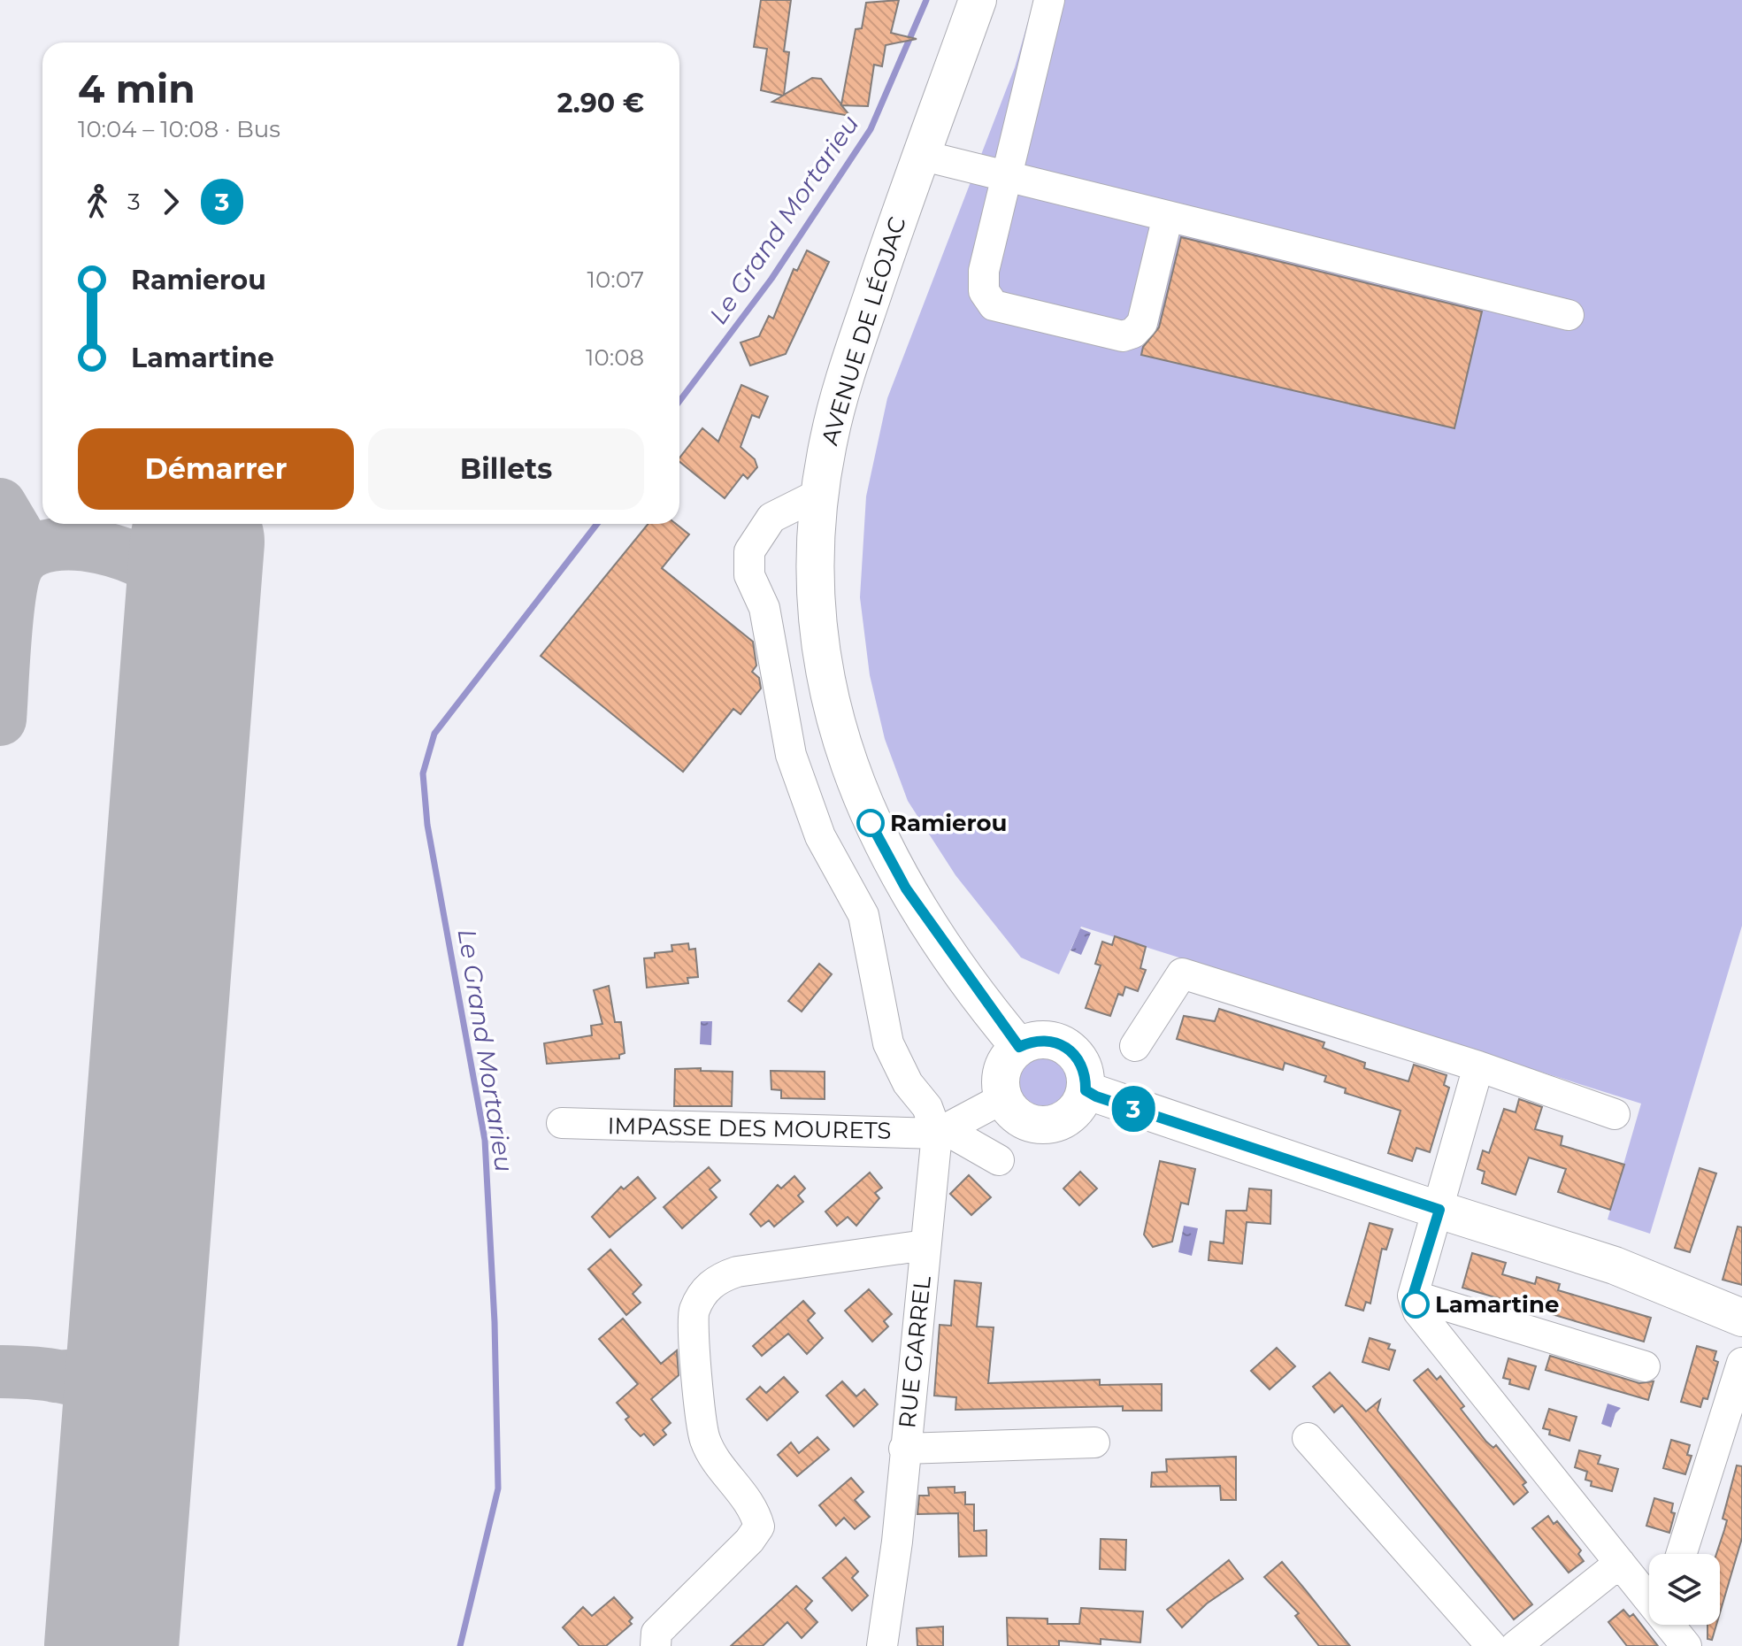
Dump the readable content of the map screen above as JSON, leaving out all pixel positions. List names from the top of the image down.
{
  "streets": {
    "main road": ["AVENUE DE LÉOJAC"],
    "street": ["IMPASSE DES MOURETS", "RUE GARREL"]
  },
  "crossings": [
    ["IMPASSE DES MOURETS", "RUE GARREL"]
  ],
  "water": ["Le Grand Mortarieu"],
  "places": ["Ramierou", "Lamartine"],
  "lines": ["bus line 3"],
  "page": {
    "on_map": "3",
    "heading": ["4 min", "10:04 – 10:08 · Bus", "2.90 €"],
    "legs": ["3", "3"],
    "list": [
      {
        "name": "Ramierou",
        "value": "10:07"
      },
      {
        "name": "Lamartine",
        "value": "10:08"
      }
    ],
    "buttons": ["Démarrer", "Billets"]
  }
}
